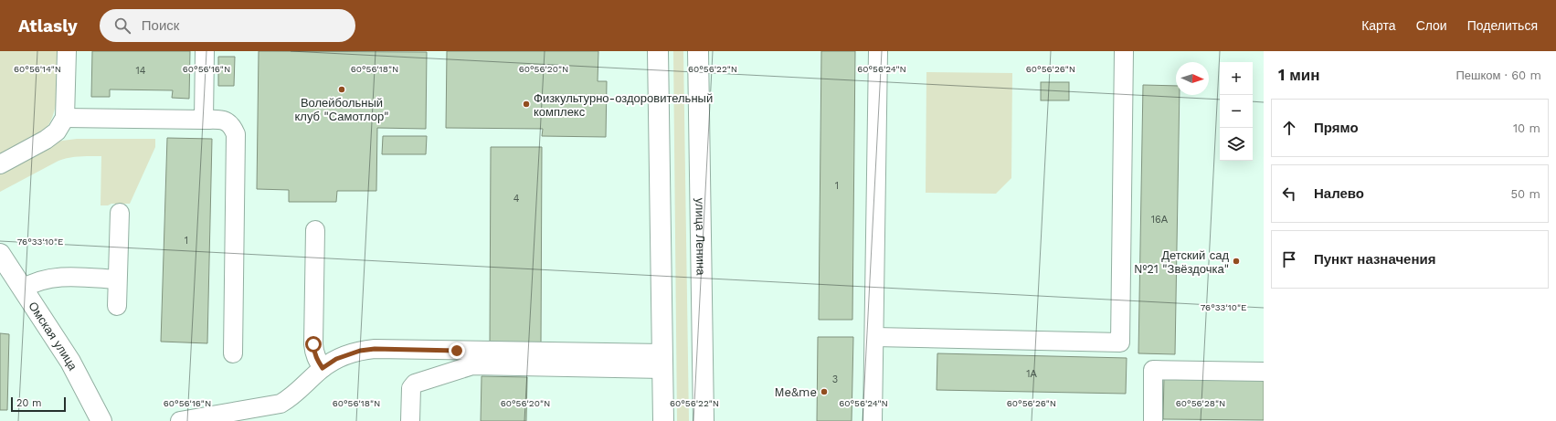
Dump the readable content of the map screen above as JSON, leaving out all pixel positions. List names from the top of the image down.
{
  "streets": {
    "main road": ["улица Ленина", "Омская улица"]
  },
  "places": [
    "Волейбольный клуб \"Самотлор\"",
    "Физкультурно-оздоровительный комплекс",
    "Детский сад №21 \"Звёздочка\"",
    "Me&me"
  ],
  "house_numbers": [
    "14",
    "1",
    "4",
    "16А",
    "1",
    "1А",
    "3"
  ],
  "scale_bar": "20 m",
  "north": "right",
  "page": {
    "header": "Atlasly",
    "search": "Поиск",
    "nav": ["Карта", "Слои", "Поделиться"],
    "heading": ["1 мин", "Пешком · 60 m"],
    "map_buttons": ["+", "−"],
    "list": [
      ["Прямо", "10 m"],
      ["Налево", "50 m"],
      "Пункт назначения"
    ],
    "scale": "20 m"
  },
  "coordinates": [
    "60°56'14\"N",
    "60°56'16\"N",
    "60°56'18\"N",
    "60°56'20\"N",
    "60°56'22\"N",
    "60°56'24\"N",
    "60°56'26\"N",
    "76°33'10\"E",
    "60°56'28\"N"
  ]
}
